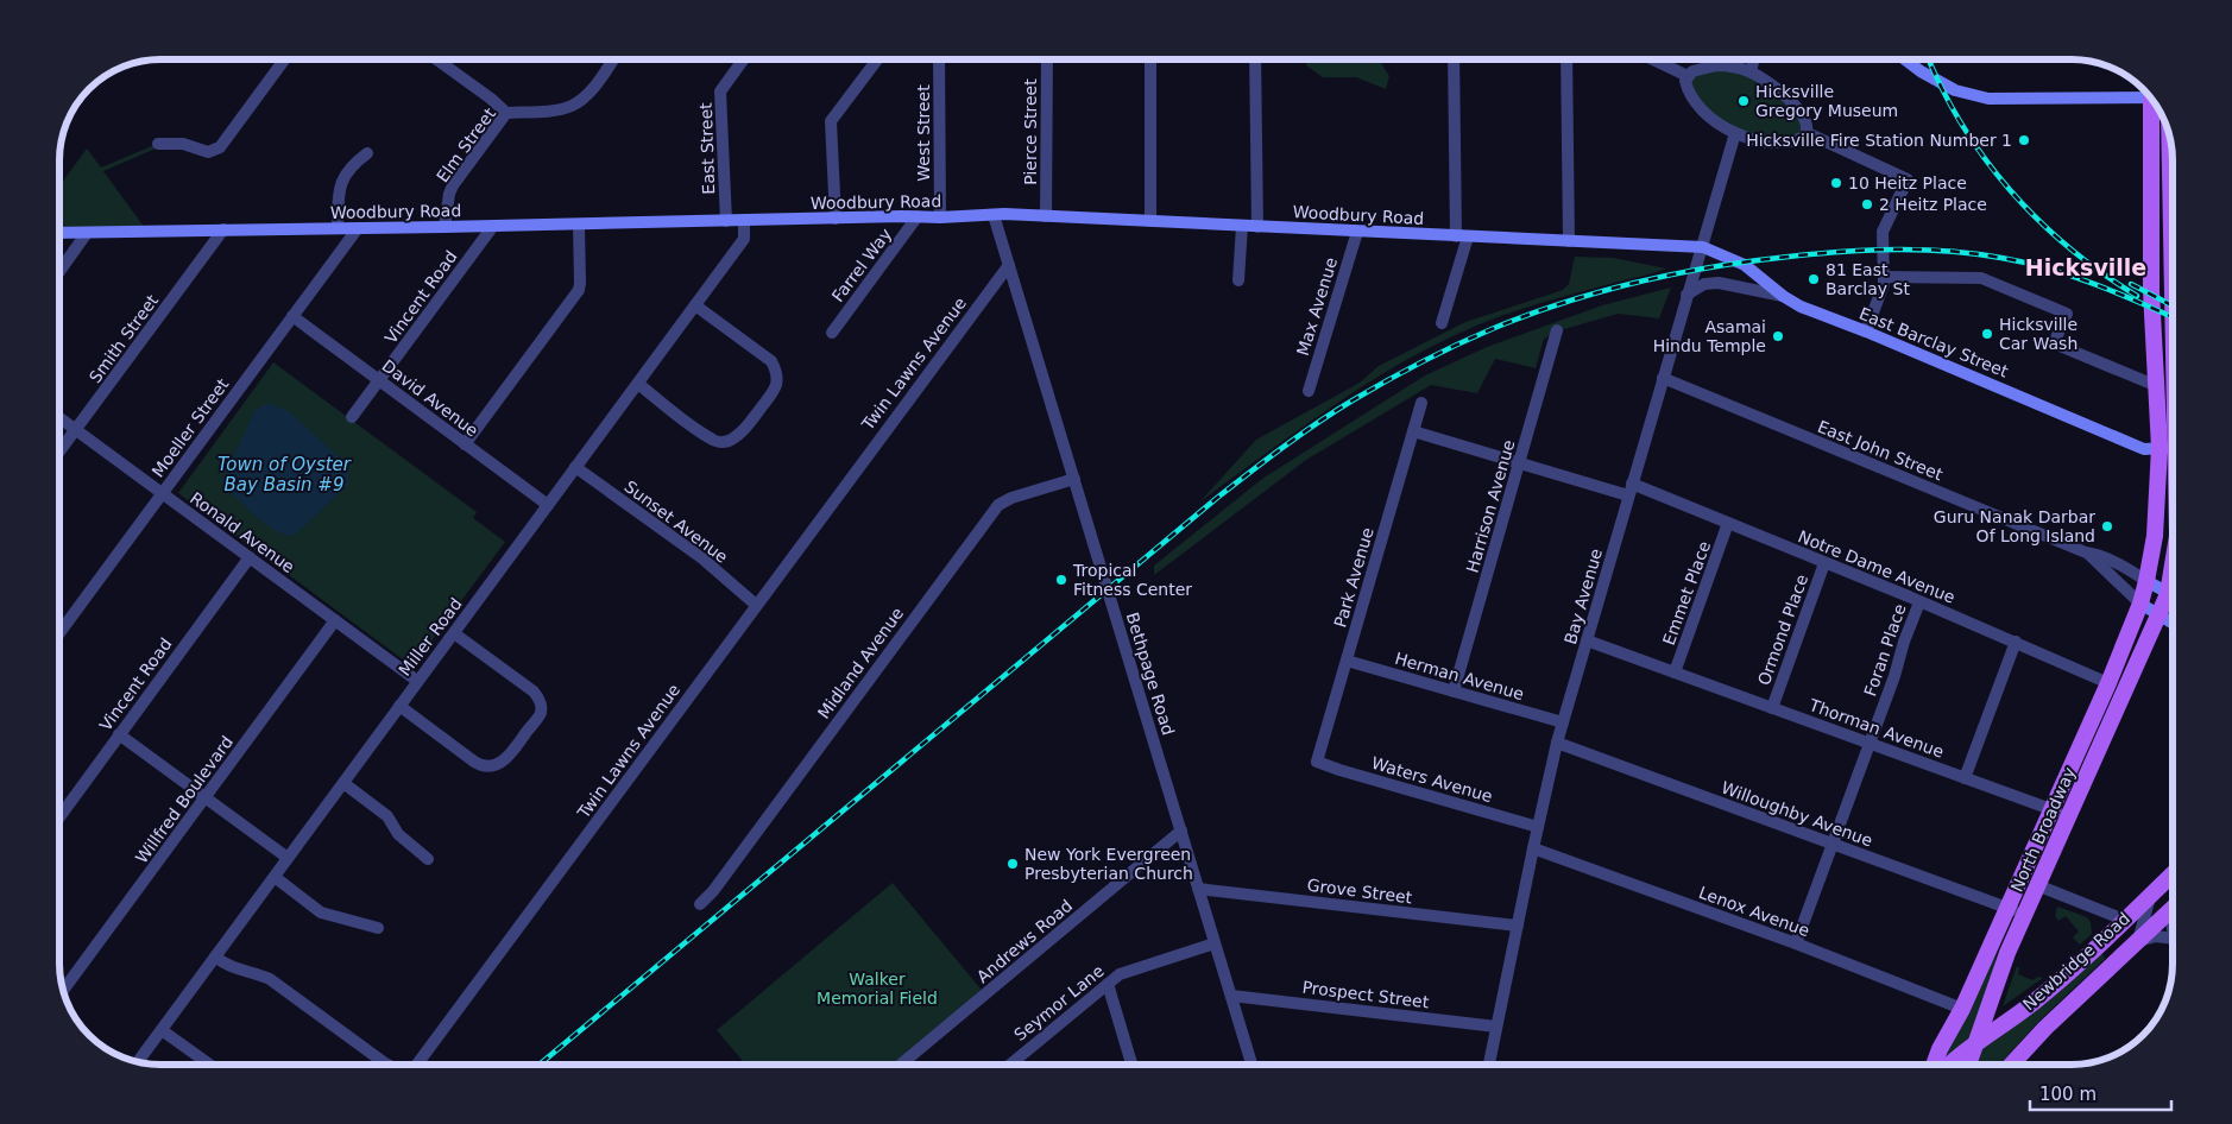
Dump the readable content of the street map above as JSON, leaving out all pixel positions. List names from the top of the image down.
{
  "streets": {
    "main road": [
      "Woodbury Road",
      "East Barclay Street",
      "North Broadway",
      "Newbridge Road"
    ],
    "street": [
      "Pierce Street",
      "West Street",
      "Elm Street",
      "East Street",
      "Farrel Way",
      "Vincent Road",
      "Max Avenue",
      "Smith Street",
      "Twin Lawns Avenue",
      "David Avenue",
      "Moeller Street",
      "East John Street",
      "Harrison Avenue",
      "Sunset Avenue",
      "Ronald Avenue",
      "Notre Dame Avenue",
      "Park Avenue",
      "Emmet Place",
      "Bay Avenue",
      "Ormond Place",
      "Miller Road",
      "Foran Place",
      "Midland Avenue",
      "Bethpage Road",
      "Herman Avenue",
      "Thorman Avenue",
      "Waters Avenue",
      "Willfred Boulevard",
      "Willoughby Avenue",
      "Grove Street",
      "Lenox Avenue",
      "Andrews Road",
      "Prospect Street",
      "Seymor Lane"
    ]
  },
  "crossings": [
    ["Pierce Street", "Woodbury Road"],
    ["West Street", "Woodbury Road"],
    ["Elm Street", "Woodbury Road"],
    ["East Street", "Woodbury Road"],
    ["Woodbury Road", "Farrel Way"],
    ["Woodbury Road", "Vincent Road"],
    ["Woodbury Road", "Max Avenue"],
    ["Woodbury Road", "Smith Street"],
    ["Woodbury Road", "East Barclay Street"],
    ["Woodbury Road", "Moeller Street"],
    ["Woodbury Road", "Bay Avenue"],
    ["Woodbury Road", "Miller Road"],
    ["Woodbury Road", "Bethpage Road"],
    ["Vincent Road", "David Avenue"],
    ["Vincent Road", "Ronald Avenue"],
    ["Smith Street", "Ronald Avenue"],
    ["East Barclay Street", "Bay Avenue"],
    ["East Barclay Street", "North Broadway"],
    ["Twin Lawns Avenue", "Sunset Avenue"],
    ["Twin Lawns Avenue", "Miller Road"],
    ["Twin Lawns Avenue", "Bethpage Road"],
    ["David Avenue", "Moeller Street"],
    ["David Avenue", "Miller Road"],
    ["Moeller Street", "Ronald Avenue"],
    ["East John Street", "Bay Avenue"],
    ["East John Street", "North Broadway"],
    ["Harrison Avenue", "Notre Dame Avenue"],
    ["Harrison Avenue", "Herman Avenue"],
    ["Sunset Avenue", "Miller Road"],
    ["Ronald Avenue", "Miller Road"],
    ["Ronald Avenue", "Willfred Boulevard"],
    ["Notre Dame Avenue", "Park Avenue"],
    ["Notre Dame Avenue", "Emmet Place"],
    ["Notre Dame Avenue", "Bay Avenue"],
    ["Notre Dame Avenue", "Ormond Place"],
    ["Notre Dame Avenue", "Foran Place"],
    ["Notre Dame Avenue", "North Broadway"],
    ["Park Avenue", "Herman Avenue"],
    ["Park Avenue", "Waters Avenue"],
    ["Emmet Place", "Thorman Avenue"],
    ["Bay Avenue", "Herman Avenue"],
    ["Bay Avenue", "Thorman Avenue"],
    ["Bay Avenue", "Waters Avenue"],
    ["Bay Avenue", "Willoughby Avenue"],
    ["Bay Avenue", "Grove Street"],
    ["Bay Avenue", "Lenox Avenue"],
    ["Bay Avenue", "Prospect Street"],
    ["Ormond Place", "Thorman Avenue"],
    ["Foran Place", "Thorman Avenue"],
    ["Foran Place", "Willoughby Avenue"],
    ["Foran Place", "Lenox Avenue"],
    ["Midland Avenue", "Bethpage Road"],
    ["Bethpage Road", "Grove Street"],
    ["Bethpage Road", "Andrews Road"],
    ["Bethpage Road", "Prospect Street"],
    ["Bethpage Road", "Seymor Lane"],
    ["Thorman Avenue", "North Broadway"],
    ["Willoughby Avenue", "North Broadway"],
    ["North Broadway", "Lenox Avenue"],
    ["North Broadway", "Newbridge Road"]
  ],
  "districts": ["Hicksville"],
  "water": ["Town of Oyster Bay Basin #9"],
  "parks": ["Walker Memorial Field"],
  "places": [
    "Hicksville Gregory Museum",
    "Hicksville Fire Station Number 1",
    "10 Heitz Place",
    "2 Heitz Place",
    "81 East Barclay St",
    "Hicksville Car Wash",
    "Asamai Hindu Temple",
    "Guru Nanak Darbar Of Long Island",
    "Tropical Fitness Center",
    "New York Evergreen Presbyterian Church"
  ],
  "scale_bar": "100 m"
}
